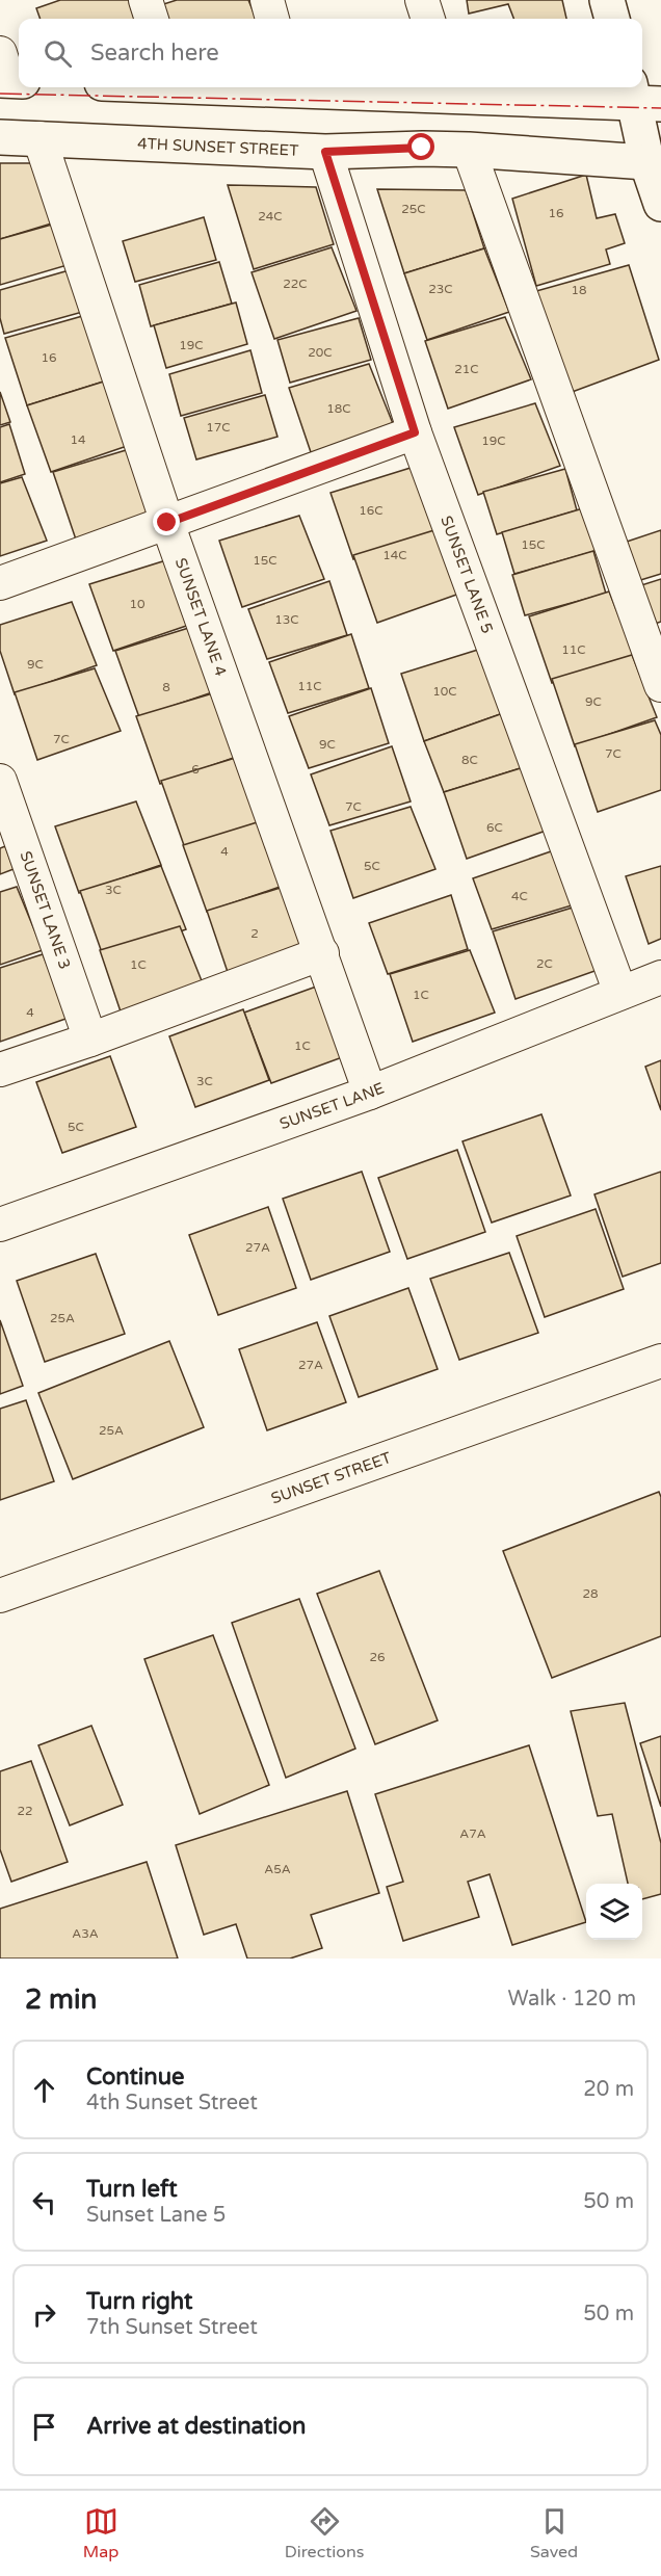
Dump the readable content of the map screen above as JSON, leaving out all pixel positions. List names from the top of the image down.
{
  "streets": {
    "street": [
      "4TH SUNSET STREET",
      "SUNSET LANE 5",
      "SUNSET LANE 4",
      "SUNSET LANE 3",
      "SUNSET LANE",
      "SUNSET STREET"
    ]
  },
  "crossings": [
    ["4TH SUNSET STREET", "SUNSET LANE 5"],
    ["4TH SUNSET STREET", "SUNSET LANE 4"],
    ["SUNSET LANE 5", "SUNSET LANE"],
    ["SUNSET LANE 4", "SUNSET LANE"]
  ],
  "house_numbers": [
    "25C",
    "16",
    "24C",
    "22C",
    "23C",
    "18",
    "19C",
    "20C",
    "16",
    "21C",
    "18C",
    "17C",
    "14",
    "19C",
    "16C",
    "15C",
    "14C",
    "15C",
    "10",
    "13C",
    "11C",
    "9C",
    "11C",
    "8",
    "10C",
    "9C",
    "7C",
    "9C",
    "7C",
    "8C",
    "6",
    "7C",
    "6C",
    "4",
    "5C",
    "3C",
    "4C",
    "2",
    "2C",
    "1C",
    "1C",
    "4",
    "1C",
    "3C",
    "5C",
    "27A",
    "25A",
    "27A",
    "25A",
    "28",
    "26",
    "22",
    "A7A",
    "A5A",
    "A3A"
  ],
  "page": {
    "search": "Search here",
    "heading": ["2 min", "Walk · 120 m"],
    "list": [
      ["Continue", "4th Sunset Street", "20 m"],
      ["Turn left", "Sunset Lane 5", "50 m"],
      ["Turn right", "7th Sunset Street", "50 m"],
      "Arrive at destination"
    ],
    "nav": ["Map", "Directions", "Saved"]
  }
}
